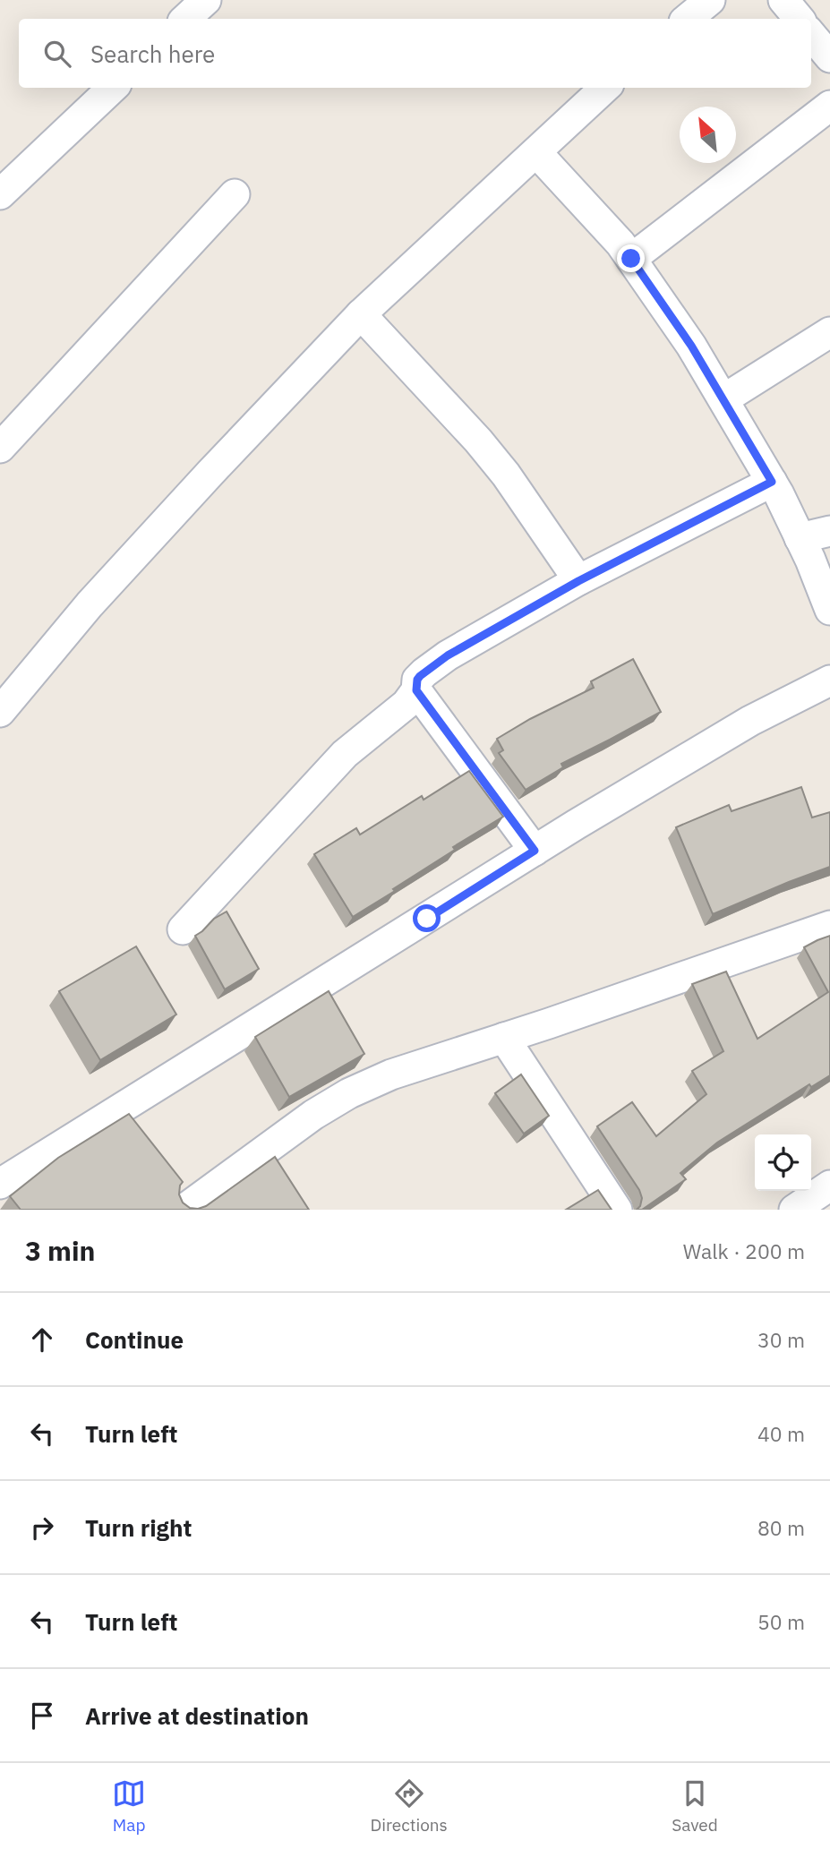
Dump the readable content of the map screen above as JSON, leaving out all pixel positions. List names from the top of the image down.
{
  "north": "top left",
  "page": {
    "search": "Search here",
    "heading": ["3 min", "Walk · 200 m"],
    "list": [
      ["Continue", "30 m"],
      ["Turn left", "40 m"],
      ["Turn right", "80 m"],
      ["Turn left", "50 m"],
      "Arrive at destination"
    ],
    "nav": ["Map", "Directions", "Saved"]
  }
}
